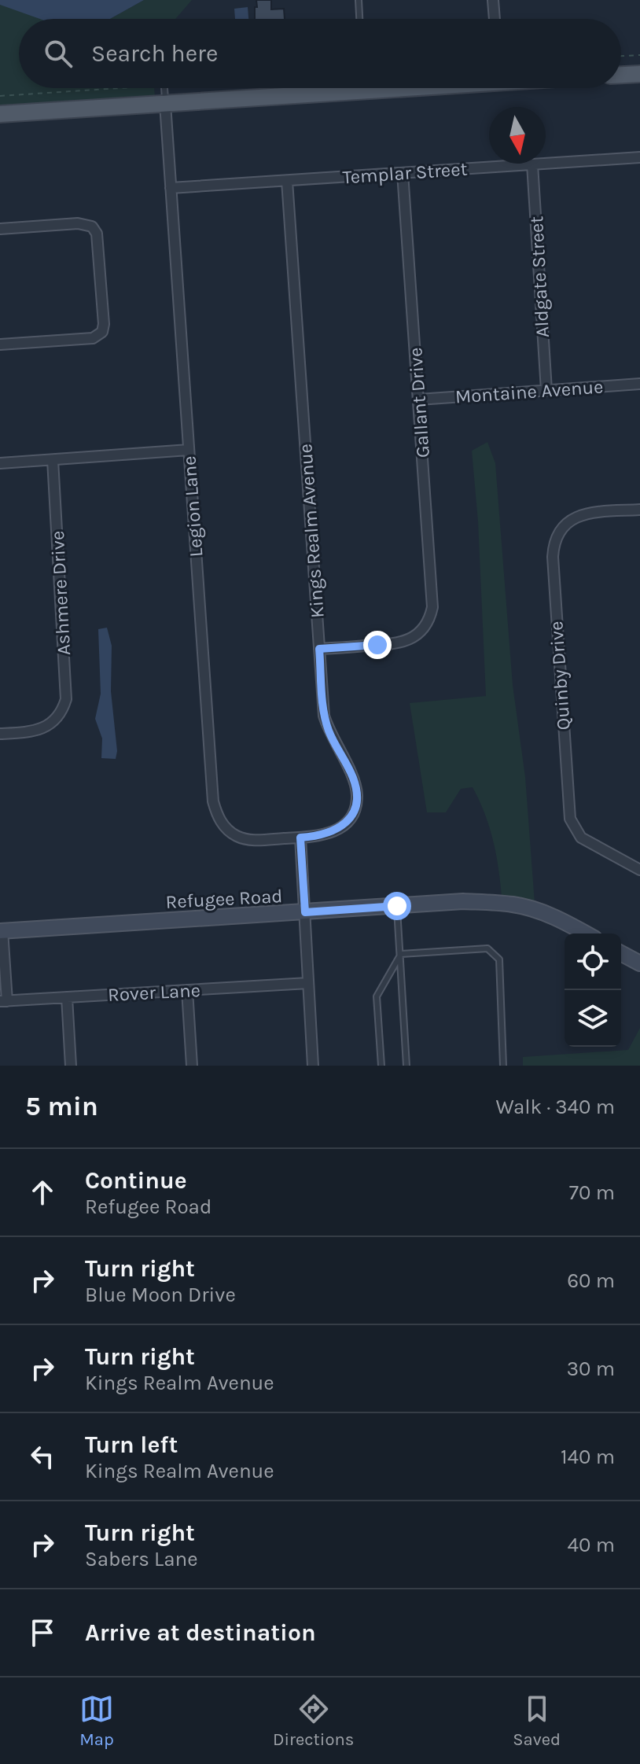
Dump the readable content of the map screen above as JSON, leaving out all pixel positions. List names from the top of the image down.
{
  "streets": {
    "street": [
      "Templar Street",
      "Aldgate Street",
      "Montaine Avenue",
      "Gallant Drive",
      "Legion Lane",
      "Kings Realm Avenue",
      "Ashmere Drive",
      "Quinby Drive",
      "Refugee Road",
      "Rover Lane"
    ]
  },
  "crossings": [
    ["Templar Street", "Aldgate Street"],
    ["Templar Street", "Gallant Drive"],
    ["Templar Street", "Legion Lane"],
    ["Templar Street", "Kings Realm Avenue"],
    ["Aldgate Street", "Montaine Avenue"],
    ["Montaine Avenue", "Gallant Drive"],
    ["Gallant Drive", "Kings Realm Avenue"]
  ],
  "north": "bottom",
  "page": {
    "search": "Search here",
    "heading": ["5 min", "Walk · 340 m"],
    "list": [
      ["Continue", "Refugee Road", "70 m"],
      ["Turn right", "Blue Moon Drive", "60 m"],
      ["Turn right", "Kings Realm Avenue", "30 m"],
      ["Turn left", "Kings Realm Avenue", "140 m"],
      ["Turn right", "Sabers Lane", "40 m"],
      "Arrive at destination"
    ],
    "nav": ["Map", "Directions", "Saved"]
  }
}
